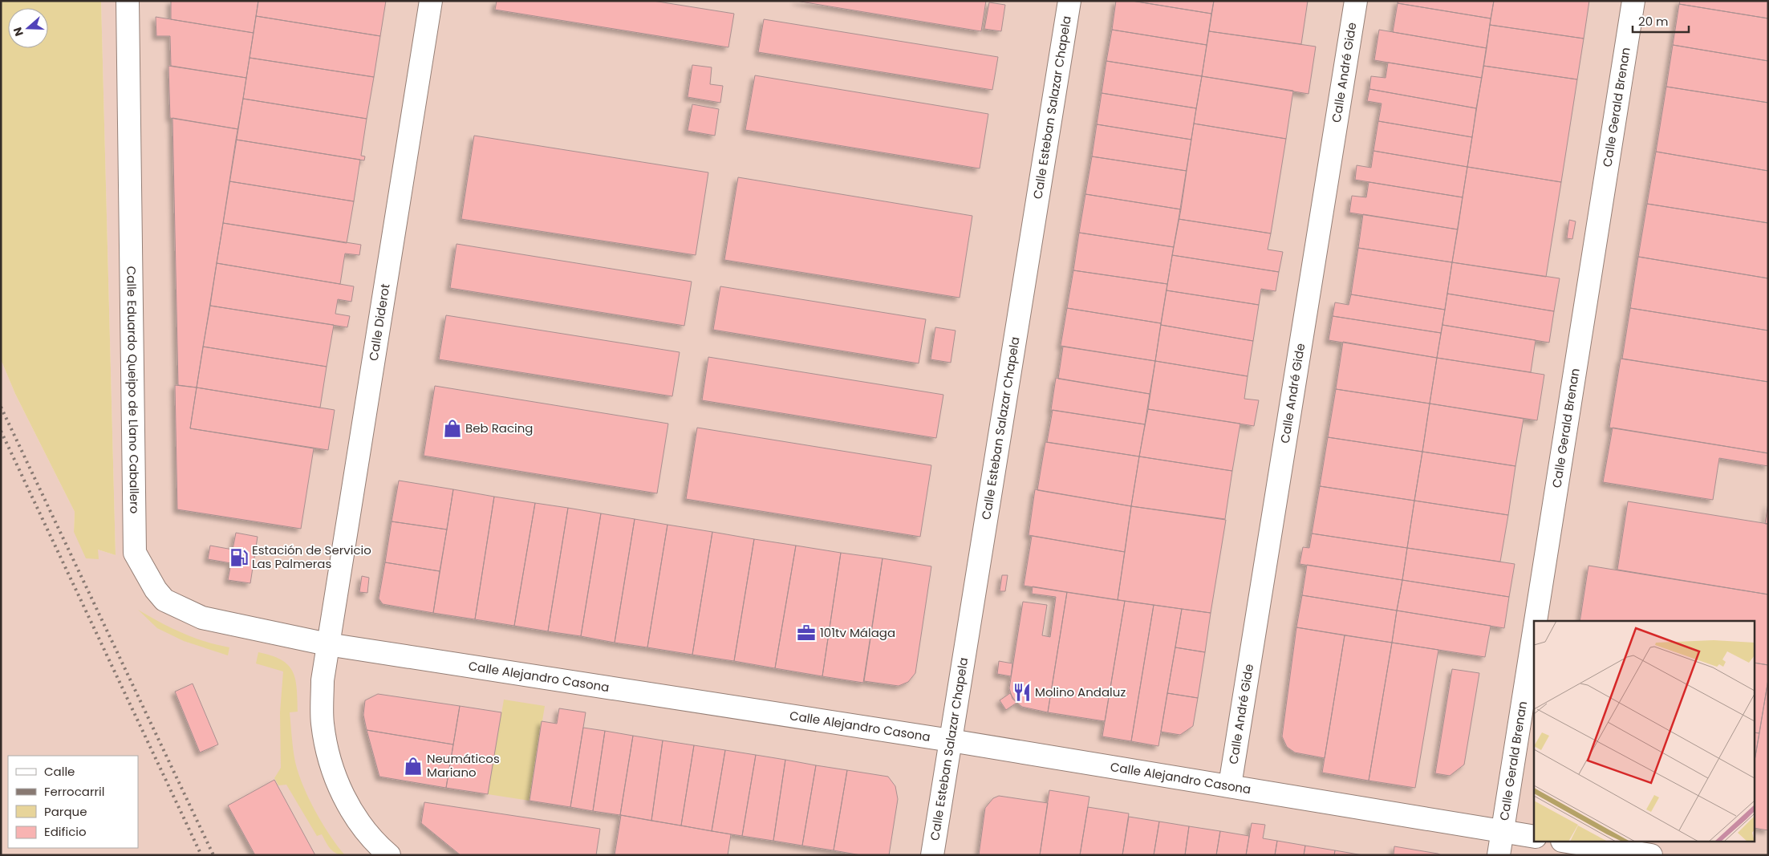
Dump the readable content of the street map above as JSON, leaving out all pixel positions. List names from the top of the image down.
{
  "streets": {
    "street": [
      "Calle André Gide",
      "Calle Esteban Salazar Chapela",
      "Calle Gerald Brenan",
      "Calle Diderot",
      "Calle Eduardo Queipo de Llano Caballero",
      "Calle Alejandro Casona"
    ]
  },
  "crossings": [
    ["Calle André Gide", "Calle Alejandro Casona"],
    ["Calle Esteban Salazar Chapela", "Calle Alejandro Casona"],
    ["Calle Gerald Brenan", "Calle Alejandro Casona"],
    ["Calle Diderot", "Calle Eduardo Queipo de Llano Caballero"],
    ["Calle Diderot", "Calle Alejandro Casona"],
    ["Calle Eduardo Queipo de Llano Caballero", "Calle Alejandro Casona"]
  ],
  "places": {
    "shop": ["Beb Racing", "Neumáticos Mariano"],
    "fuel station": ["Estación de Servicio Las Palmeras"],
    "office": ["101tv Málaga"],
    "restaurant": ["Molino Andaluz"]
  },
  "legend": [
    "Calle",
    "Ferrocarril",
    "Parque",
    "Edificio"
  ],
  "scale_bar": "20 m",
  "north": "left"
}
